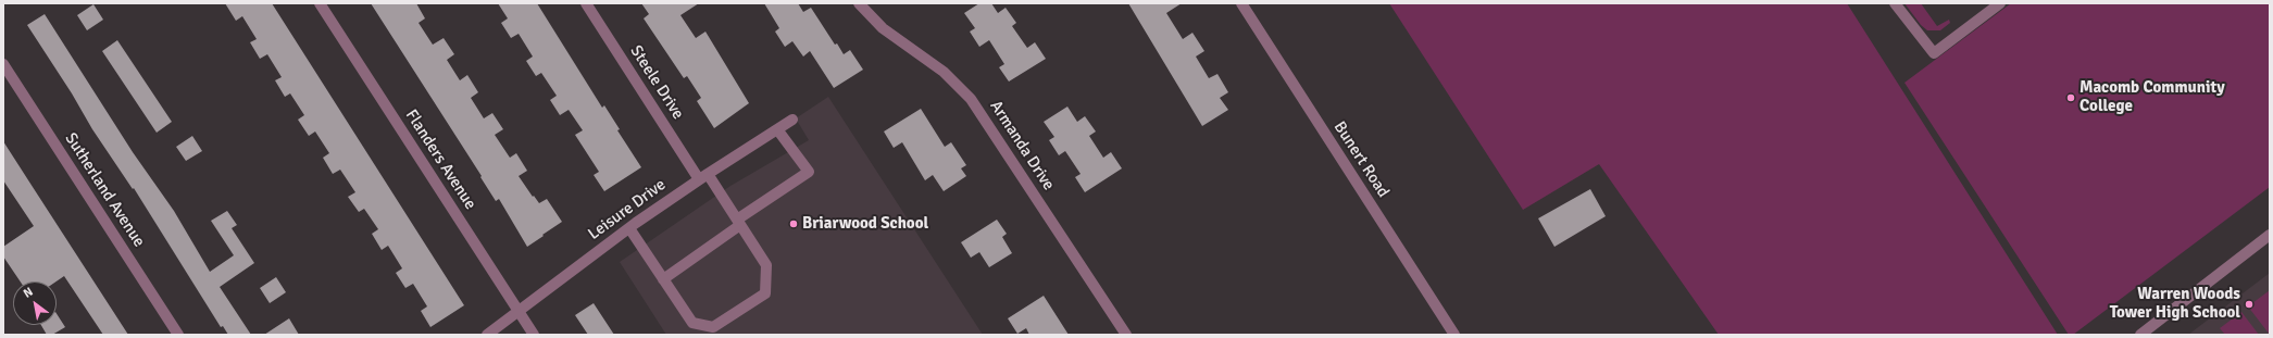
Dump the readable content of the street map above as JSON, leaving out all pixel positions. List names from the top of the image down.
{
  "streets": {
    "street": [
      "Steele Drive",
      "Armanda Drive",
      "Flanders Avenue",
      "Bunert Road",
      "Sutherland Avenue",
      "Leisure Drive"
    ]
  },
  "crossings": [
    ["Steele Drive", "Leisure Drive"],
    ["Flanders Avenue", "Leisure Drive"]
  ],
  "places": ["Macomb Community College", "Briarwood School", "Warren Woods Tower High School"],
  "north": "top left"
}
